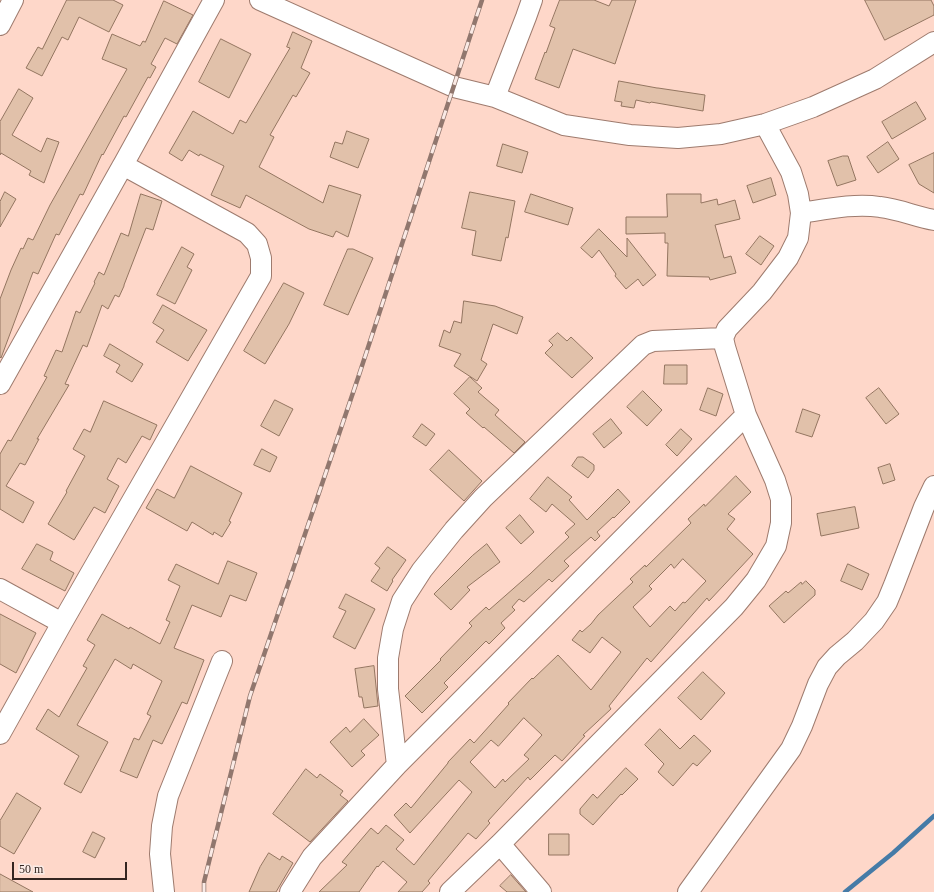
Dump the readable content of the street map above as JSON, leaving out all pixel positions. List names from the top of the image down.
{
  "scale_bar": "50 m"
}
